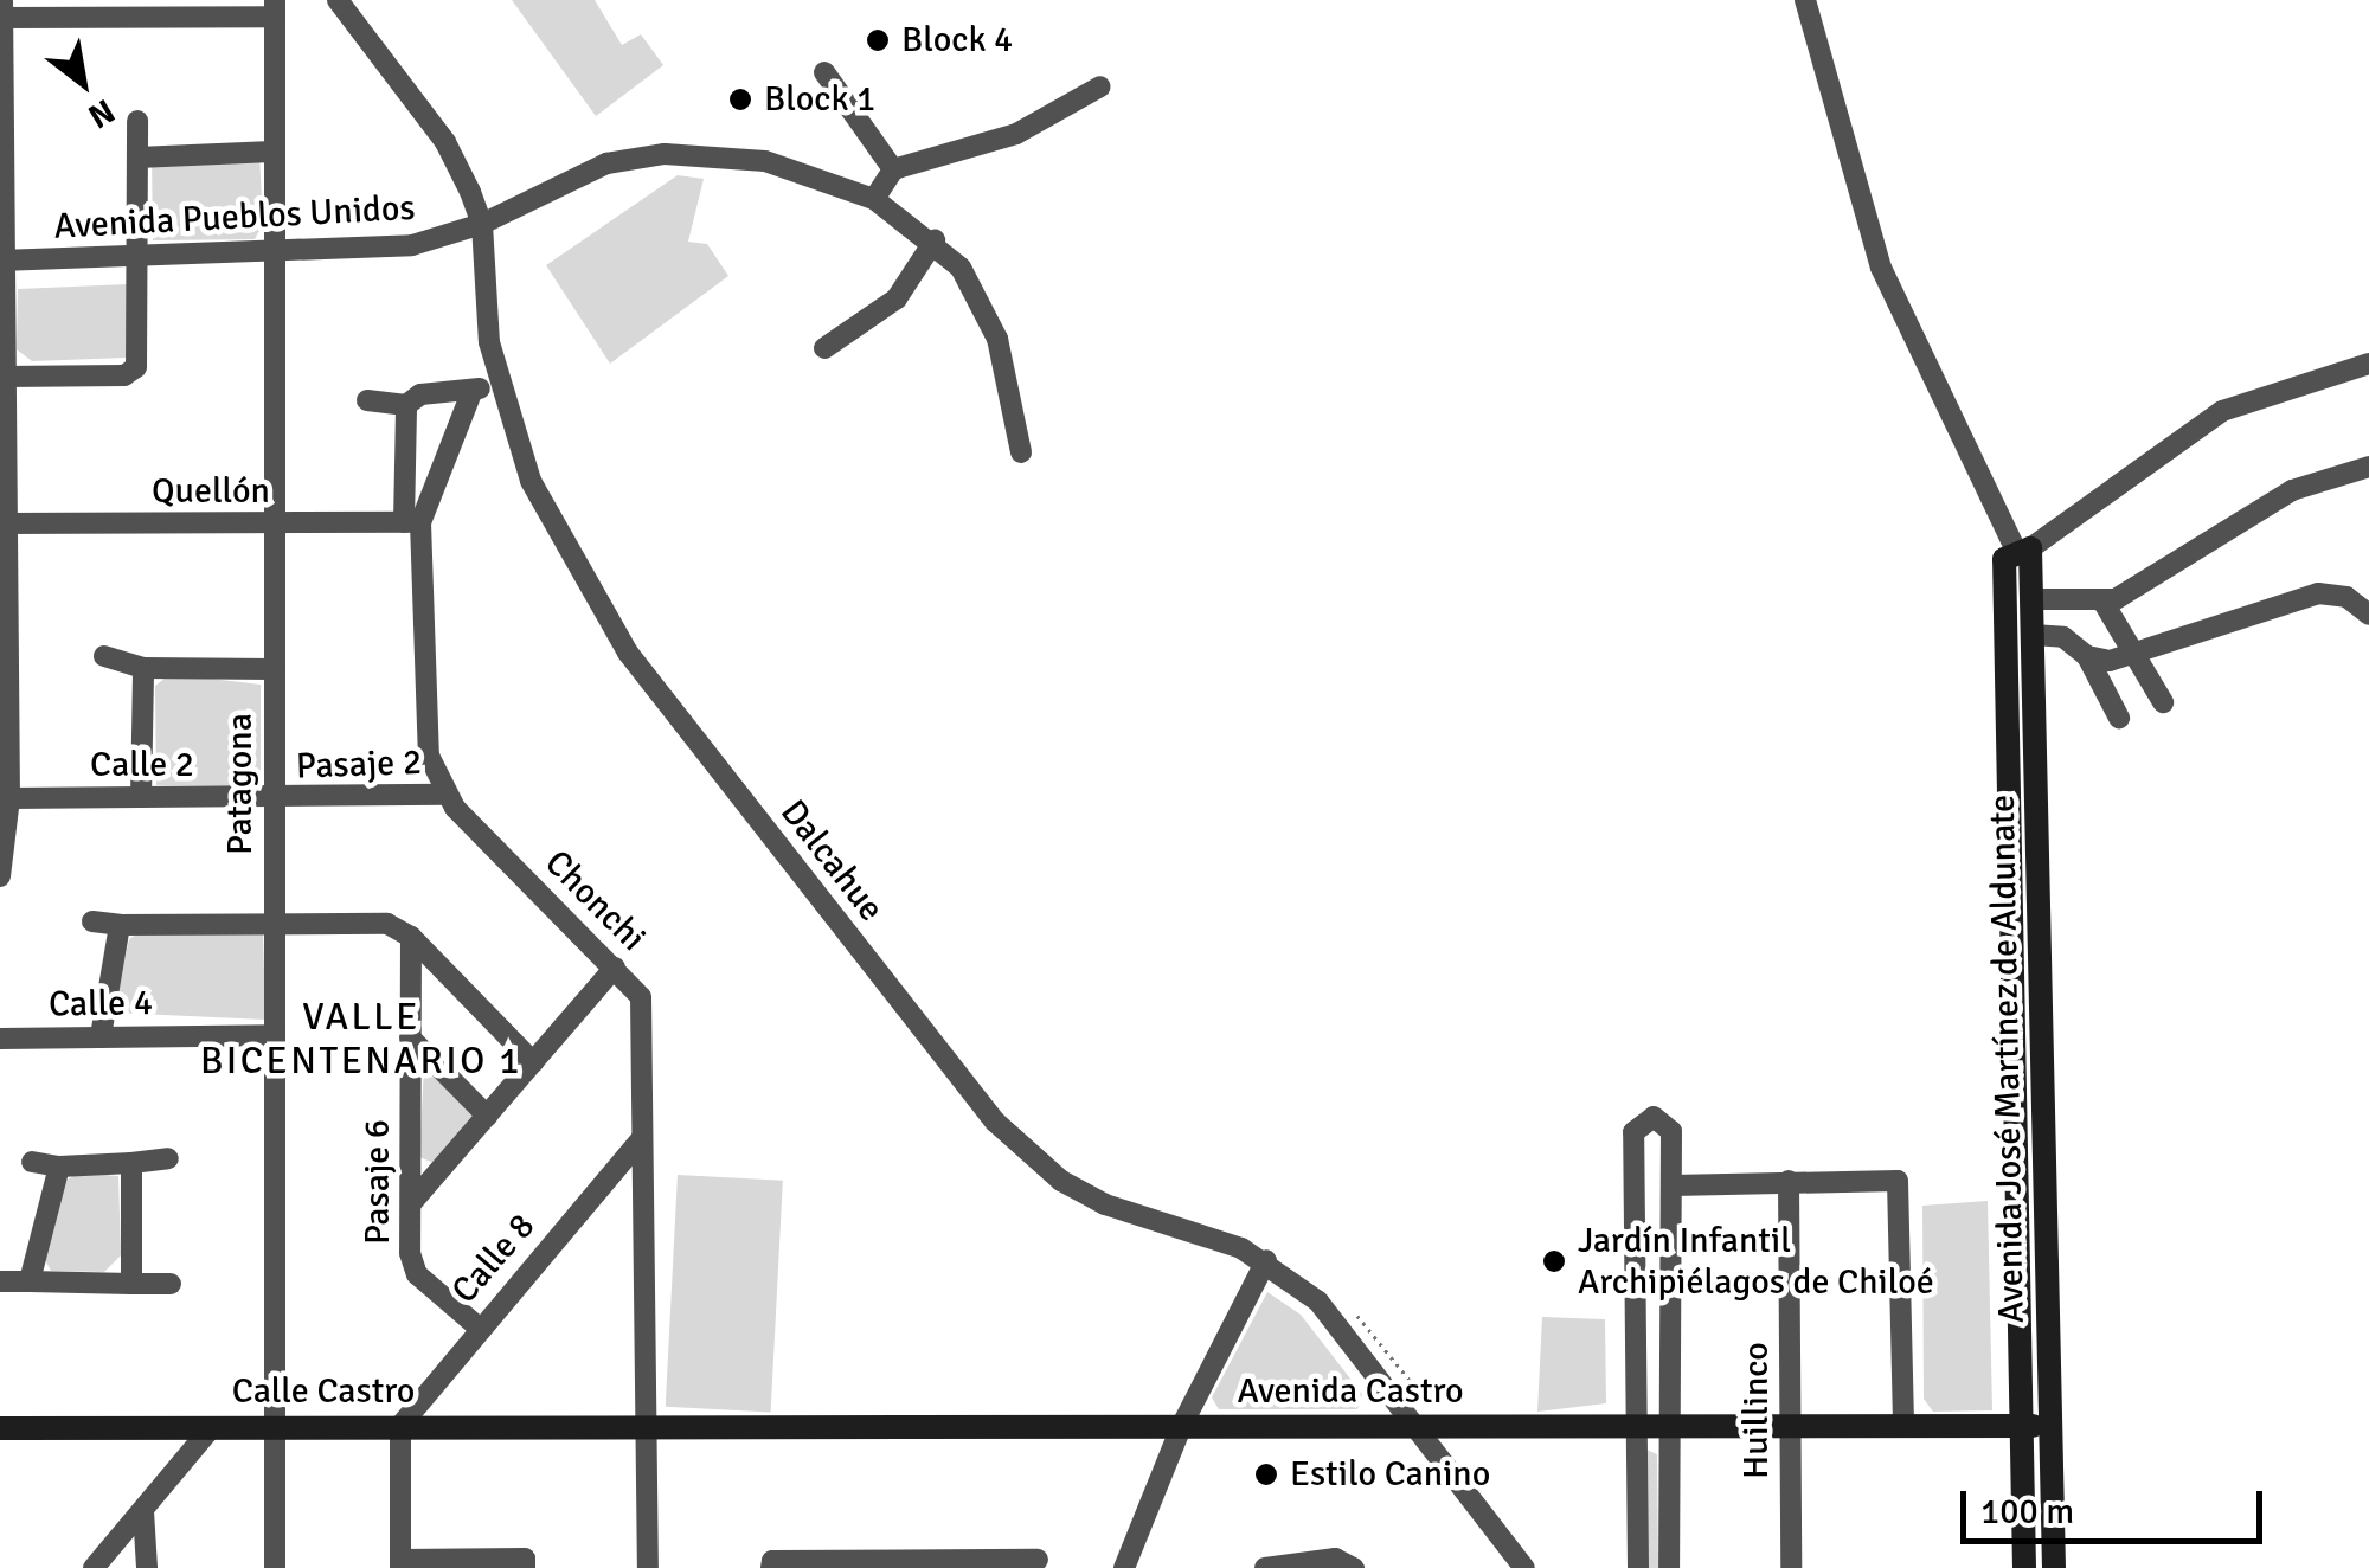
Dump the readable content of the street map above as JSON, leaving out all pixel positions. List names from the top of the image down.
{
  "streets": {
    "street": [
      "Avenida Pueblos Unidos",
      "Quellón",
      "Calle 2",
      "Pasaje 2",
      "Patagona",
      "Dalcahue",
      "Chonchi",
      "Calle 4",
      "Avenida José Martínez de Aldunate",
      "Pasaje 6",
      "Calle 8",
      "Calle Castro",
      "Avenida Castro",
      "Huillinco"
    ]
  },
  "crossings": [
    ["Avenida Pueblos Unidos", "Patagona"],
    ["Avenida Pueblos Unidos", "Dalcahue"],
    ["Quellón", "Patagona"],
    ["Quellón", "Chonchi"],
    ["Calle 2", "Pasaje 2"],
    ["Calle 2", "Patagona"],
    ["Pasaje 2", "Patagona"],
    ["Pasaje 2", "Chonchi"],
    ["Patagona", "Calle 4"],
    ["Patagona", "Calle Castro"],
    ["Dalcahue", "Avenida Castro"],
    ["Chonchi", "Calle 8"],
    ["Chonchi", "Calle Castro"],
    ["Chonchi", "Avenida Castro"],
    ["Avenida José Martínez de Aldunate", "Avenida Castro"],
    ["Pasaje 6", "Calle 8"],
    ["Calle 8", "Calle Castro"],
    ["Calle Castro", "Avenida Castro"],
    ["Avenida Castro", "Huillinco"]
  ],
  "districts": ["VALLE BICENTENARIO 1"],
  "places": [
    "Block 4",
    "Block 1",
    "Jardín Infantil Archipiélagos de Chiloé",
    "Estilo Canino"
  ],
  "scale_bar": "100 m",
  "north": "bottom right"
}
